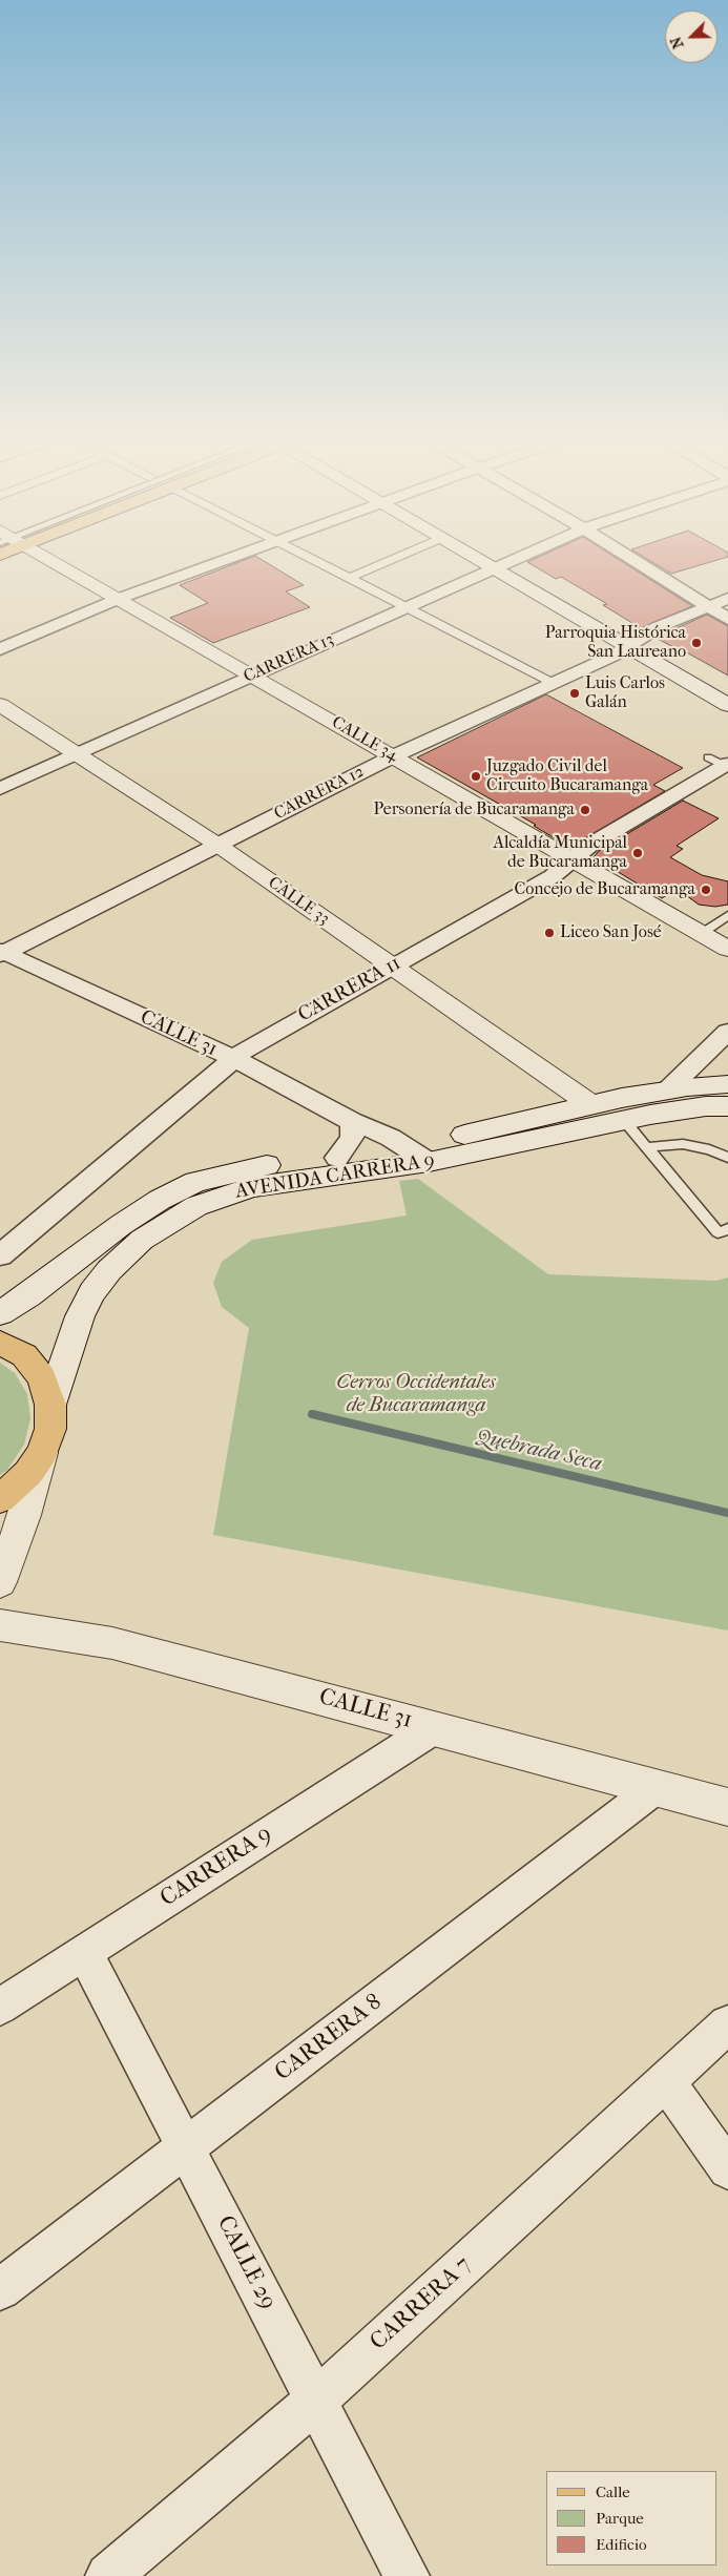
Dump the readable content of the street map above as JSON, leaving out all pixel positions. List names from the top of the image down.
{
  "streets": {
    "street": [
      "CARRERA 13",
      "CALLE 34",
      "CARRERA 12",
      "CALLE 33",
      "CARRERA 11",
      "CALLE 31",
      "AVENIDA CARRERA 9",
      "CARRERA 9",
      "CARRERA 8",
      "CALLE 29",
      "CARRERA 7"
    ]
  },
  "crossings": [
    ["CARRERA 13", "CALLE 34"],
    ["CARRERA 13", "CALLE 33"],
    ["CALLE 34", "CARRERA 12"],
    ["CALLE 34", "CARRERA 11"],
    ["CARRERA 12", "CALLE 33"],
    ["CARRERA 12", "CALLE 31"],
    ["CALLE 33", "CARRERA 11"],
    ["CALLE 33", "AVENIDA CARRERA 9"],
    ["CARRERA 11", "CALLE 31"],
    ["CALLE 31", "AVENIDA CARRERA 9"],
    ["CALLE 31", "CARRERA 9"],
    ["CALLE 31", "CARRERA 8"],
    ["CARRERA 9", "CALLE 29"],
    ["CARRERA 8", "CALLE 29"],
    ["CALLE 29", "CARRERA 7"]
  ],
  "water": ["Quebrada Seca"],
  "parks": ["Cerros Occidentales de Bucaramanga"],
  "places": [
    "Parroquia Histórica San Laureano",
    "Luis Carlos Galán",
    "Juzgado Civil del Circuito Bucaramanga",
    "Personería de Bucaramanga",
    "Alcaldía Municipal de Bucaramanga",
    "Concejo de Bucaramanga",
    "Liceo San José"
  ],
  "legend": ["Calle", "Parque", "Edificio"],
  "north": "bottom left"
}
